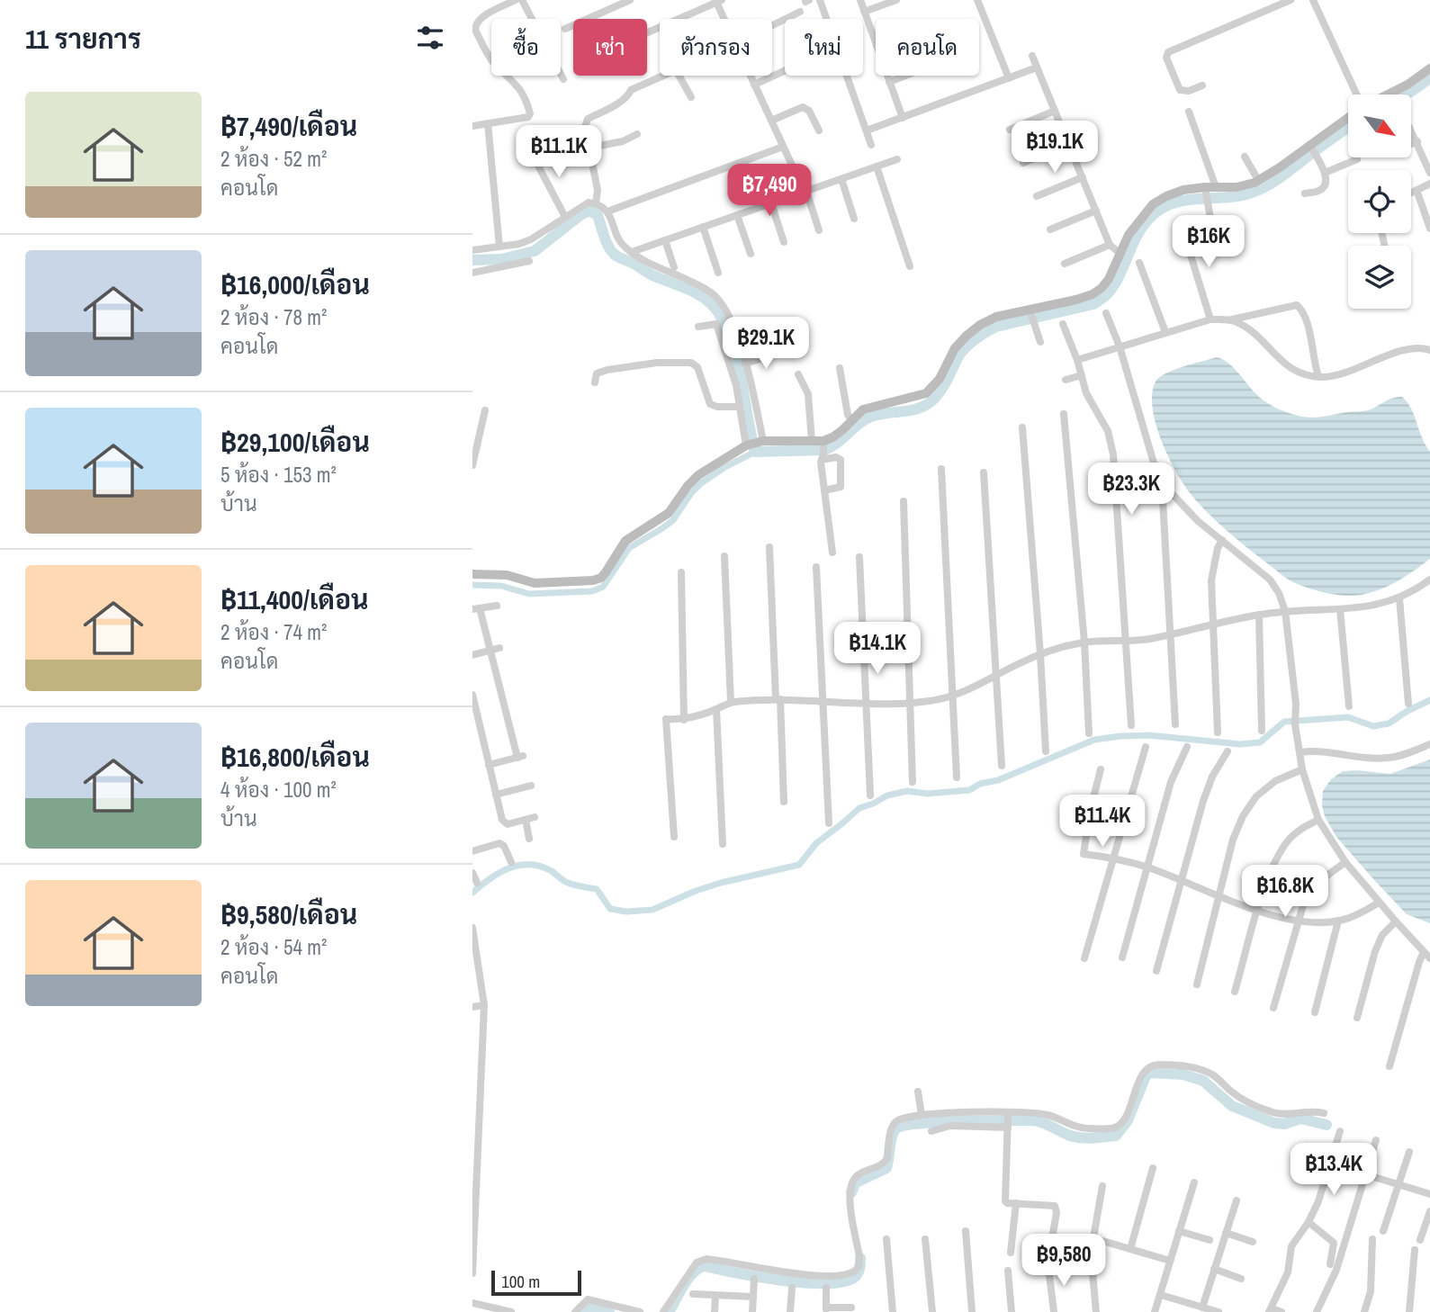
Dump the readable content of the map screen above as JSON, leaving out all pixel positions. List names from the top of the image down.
{
  "scale_bar": "100 m",
  "north": "bottom right",
  "page": {
    "heading": "11 รายการ",
    "chip": [
      "ซื้อ",
      "เช่า",
      "ตัวกรอง",
      "ใหม่",
      "คอนโด"
    ],
    "list": [
      {
        "name": "฿7,490/เดือน",
        "note": "2 ห้อง · 52 m² · คอนโด"
      },
      {
        "name": "฿16,000/เดือน",
        "note": "2 ห้อง · 78 m² · คอนโด"
      },
      {
        "name": "฿29,100/เดือน",
        "note": "5 ห้อง · 153 m² · บ้าน"
      },
      {
        "name": "฿11,400/เดือน",
        "note": "2 ห้อง · 74 m² · คอนโด"
      },
      {
        "name": "฿16,800/เดือน",
        "note": "4 ห้อง · 100 m² · บ้าน"
      },
      {
        "name": "฿9,580/เดือน",
        "note": "2 ห้อง · 54 m² · คอนโด"
      }
    ],
    "price": [
      "฿19.1K",
      "฿11.1K",
      "฿7,490",
      "฿16K",
      "฿29.1K",
      "฿23.3K",
      "฿14.1K",
      "฿11.4K",
      "฿16.8K",
      "฿13.4K",
      "฿9,580"
    ],
    "scale": "100 m"
  }
}
